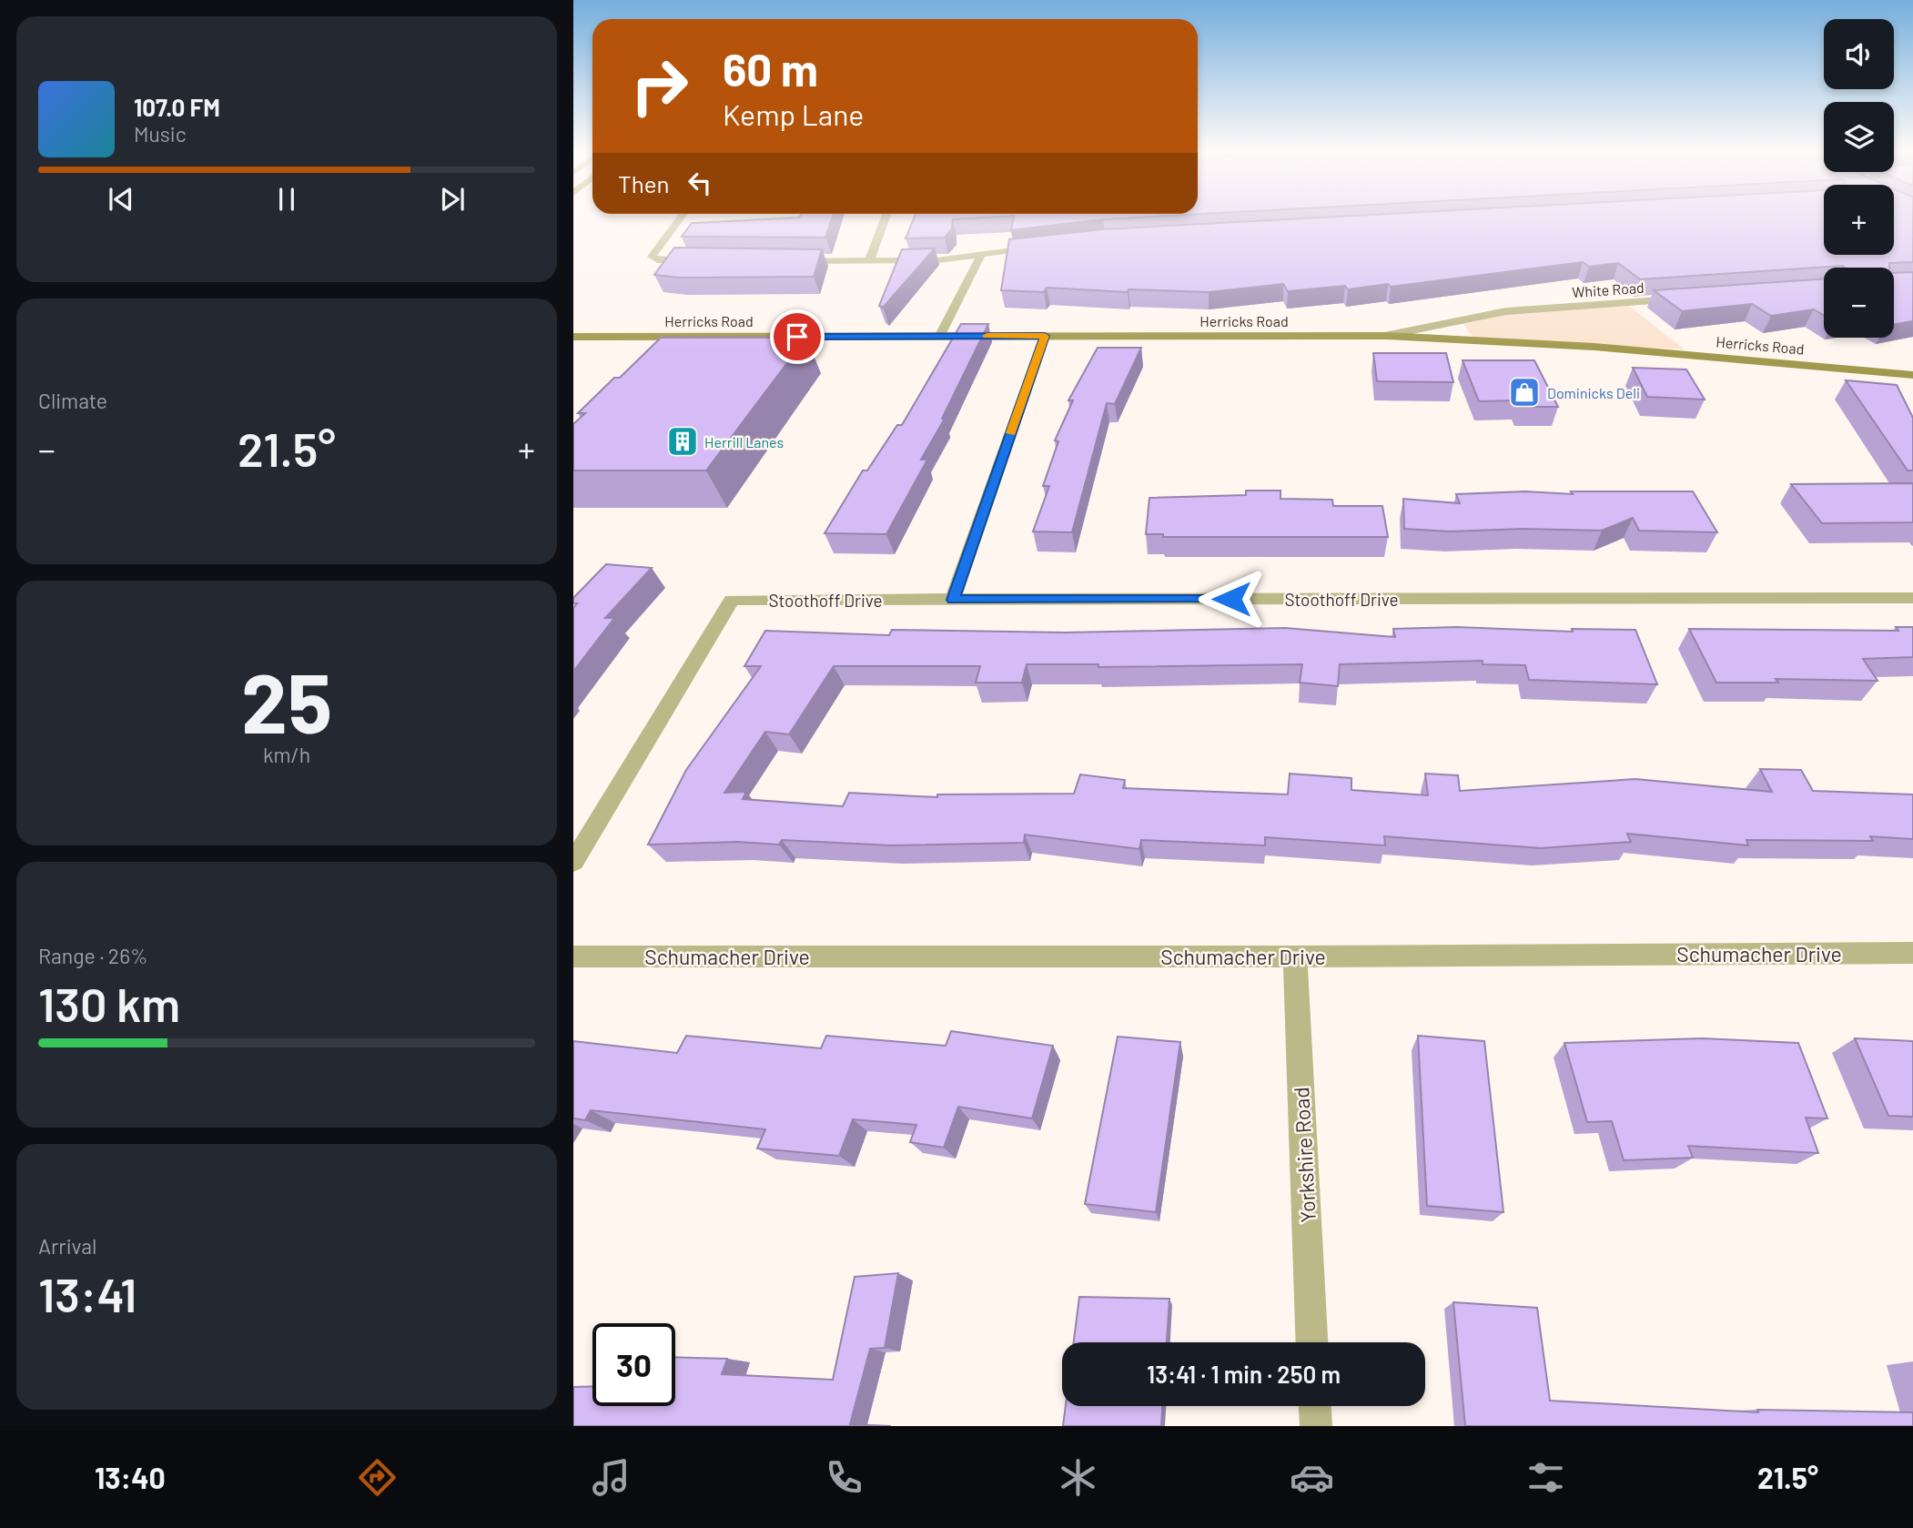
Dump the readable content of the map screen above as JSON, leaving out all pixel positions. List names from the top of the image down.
{
  "streets": {
    "main road": ["Herricks Road"],
    "street": [
      "White Road",
      "Stoothoff Drive",
      "Schumacher Drive",
      "Yorkshire Road"
    ]
  },
  "crossings": [
    ["White Road", "Herricks Road"],
    ["Schumacher Drive", "Yorkshire Road"]
  ],
  "places": {
    "shop": ["Dominicks Deli"],
    "building": ["Herrill Lanes"]
  },
  "page": {
    "map_buttons": ["+", "−"],
    "turn": ["60 m", "Kemp Lane"],
    "song": ["107.0 FM", "Music"],
    "then": "Then",
    "tile": [
      "Climate",
      ["25", "km/h"],
      ["Range · 26%", "130 km"],
      ["Arrival", "13:41"]
    ],
    "heat": ["−", "21.5°", "+"],
    "limit": "30",
    "trip": "13:41 · 1 min · 250 m",
    "tabs": ["13:40", "21.5°"]
  }
}
